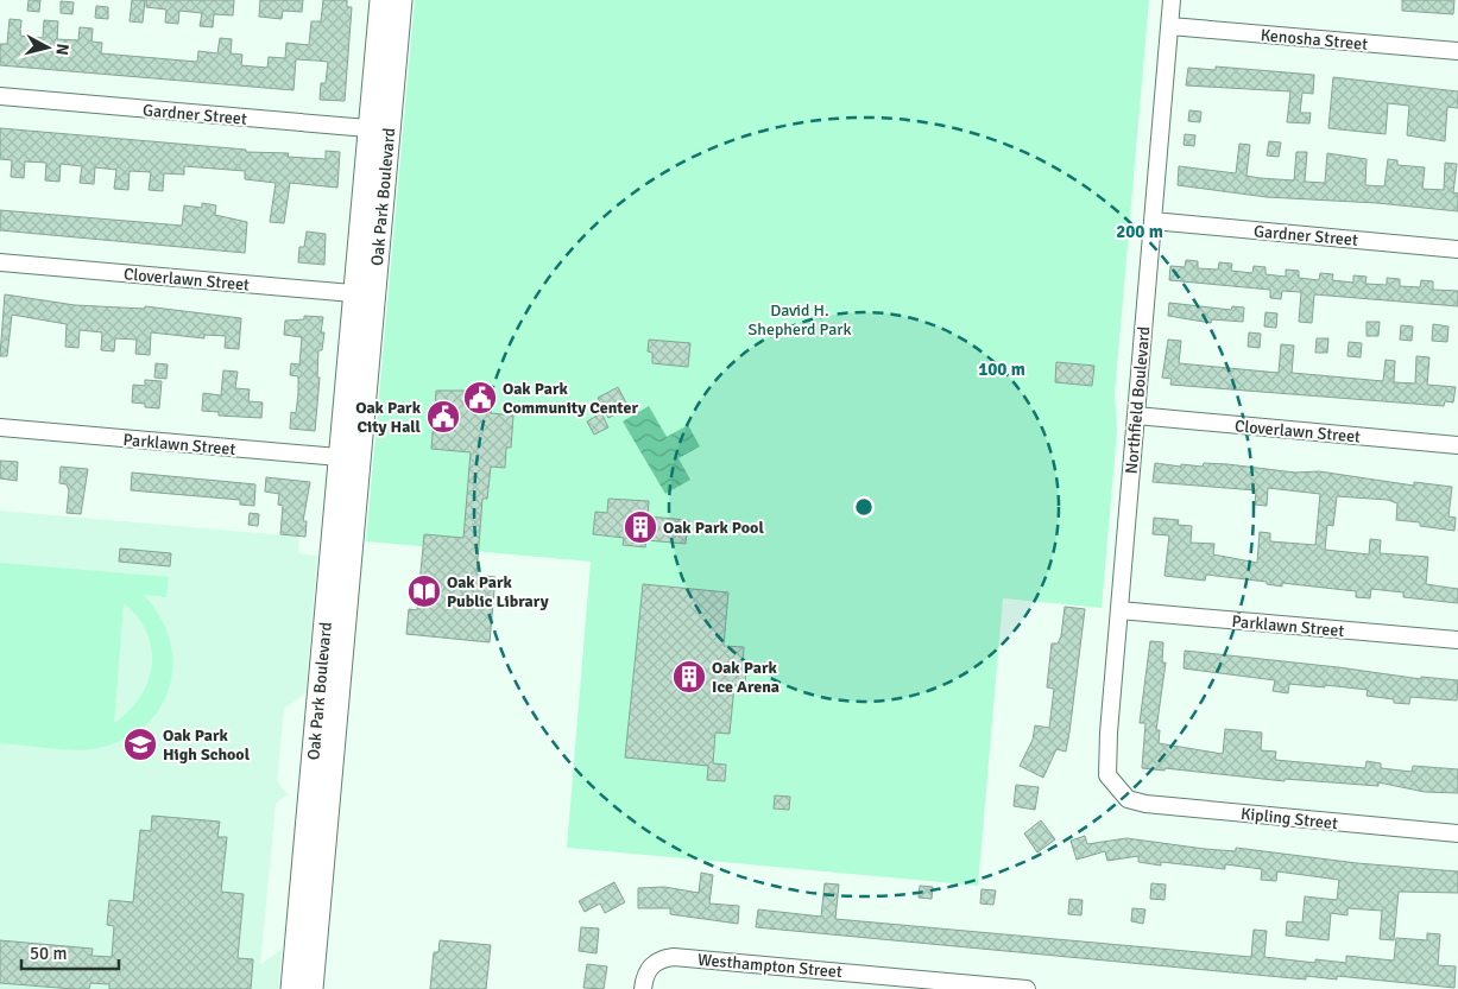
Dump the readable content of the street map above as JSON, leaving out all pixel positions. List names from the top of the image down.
{
  "streets": {
    "street": [
      "Kenosha Street",
      "Gardner Street",
      "Oak Park Boulevard",
      "Cloverlawn Street",
      "Northfield Boulevard",
      "Parklawn Street",
      "Kipling Street",
      "Westhampton Street"
    ]
  },
  "crossings": [
    ["Kenosha Street", "Northfield Boulevard"],
    ["Gardner Street", "Oak Park Boulevard"],
    ["Gardner Street", "Northfield Boulevard"],
    ["Oak Park Boulevard", "Cloverlawn Street"],
    ["Oak Park Boulevard", "Parklawn Street"],
    ["Cloverlawn Street", "Northfield Boulevard"],
    ["Northfield Boulevard", "Parklawn Street"],
    ["Northfield Boulevard", "Kipling Street"]
  ],
  "parks": ["David H. Shepherd Park"],
  "places": {
    "public building": ["Oak Park Community Center", "Oak Park City Hall"],
    "building": ["Oak Park Pool", "Oak Park Ice Arena"],
    "library": ["Oak Park Public Library"],
    "school or university": ["Oak Park High School"]
  },
  "scale_bar": "50 m",
  "north": "right",
  "rings": ["200 m", "100 m"]
}
